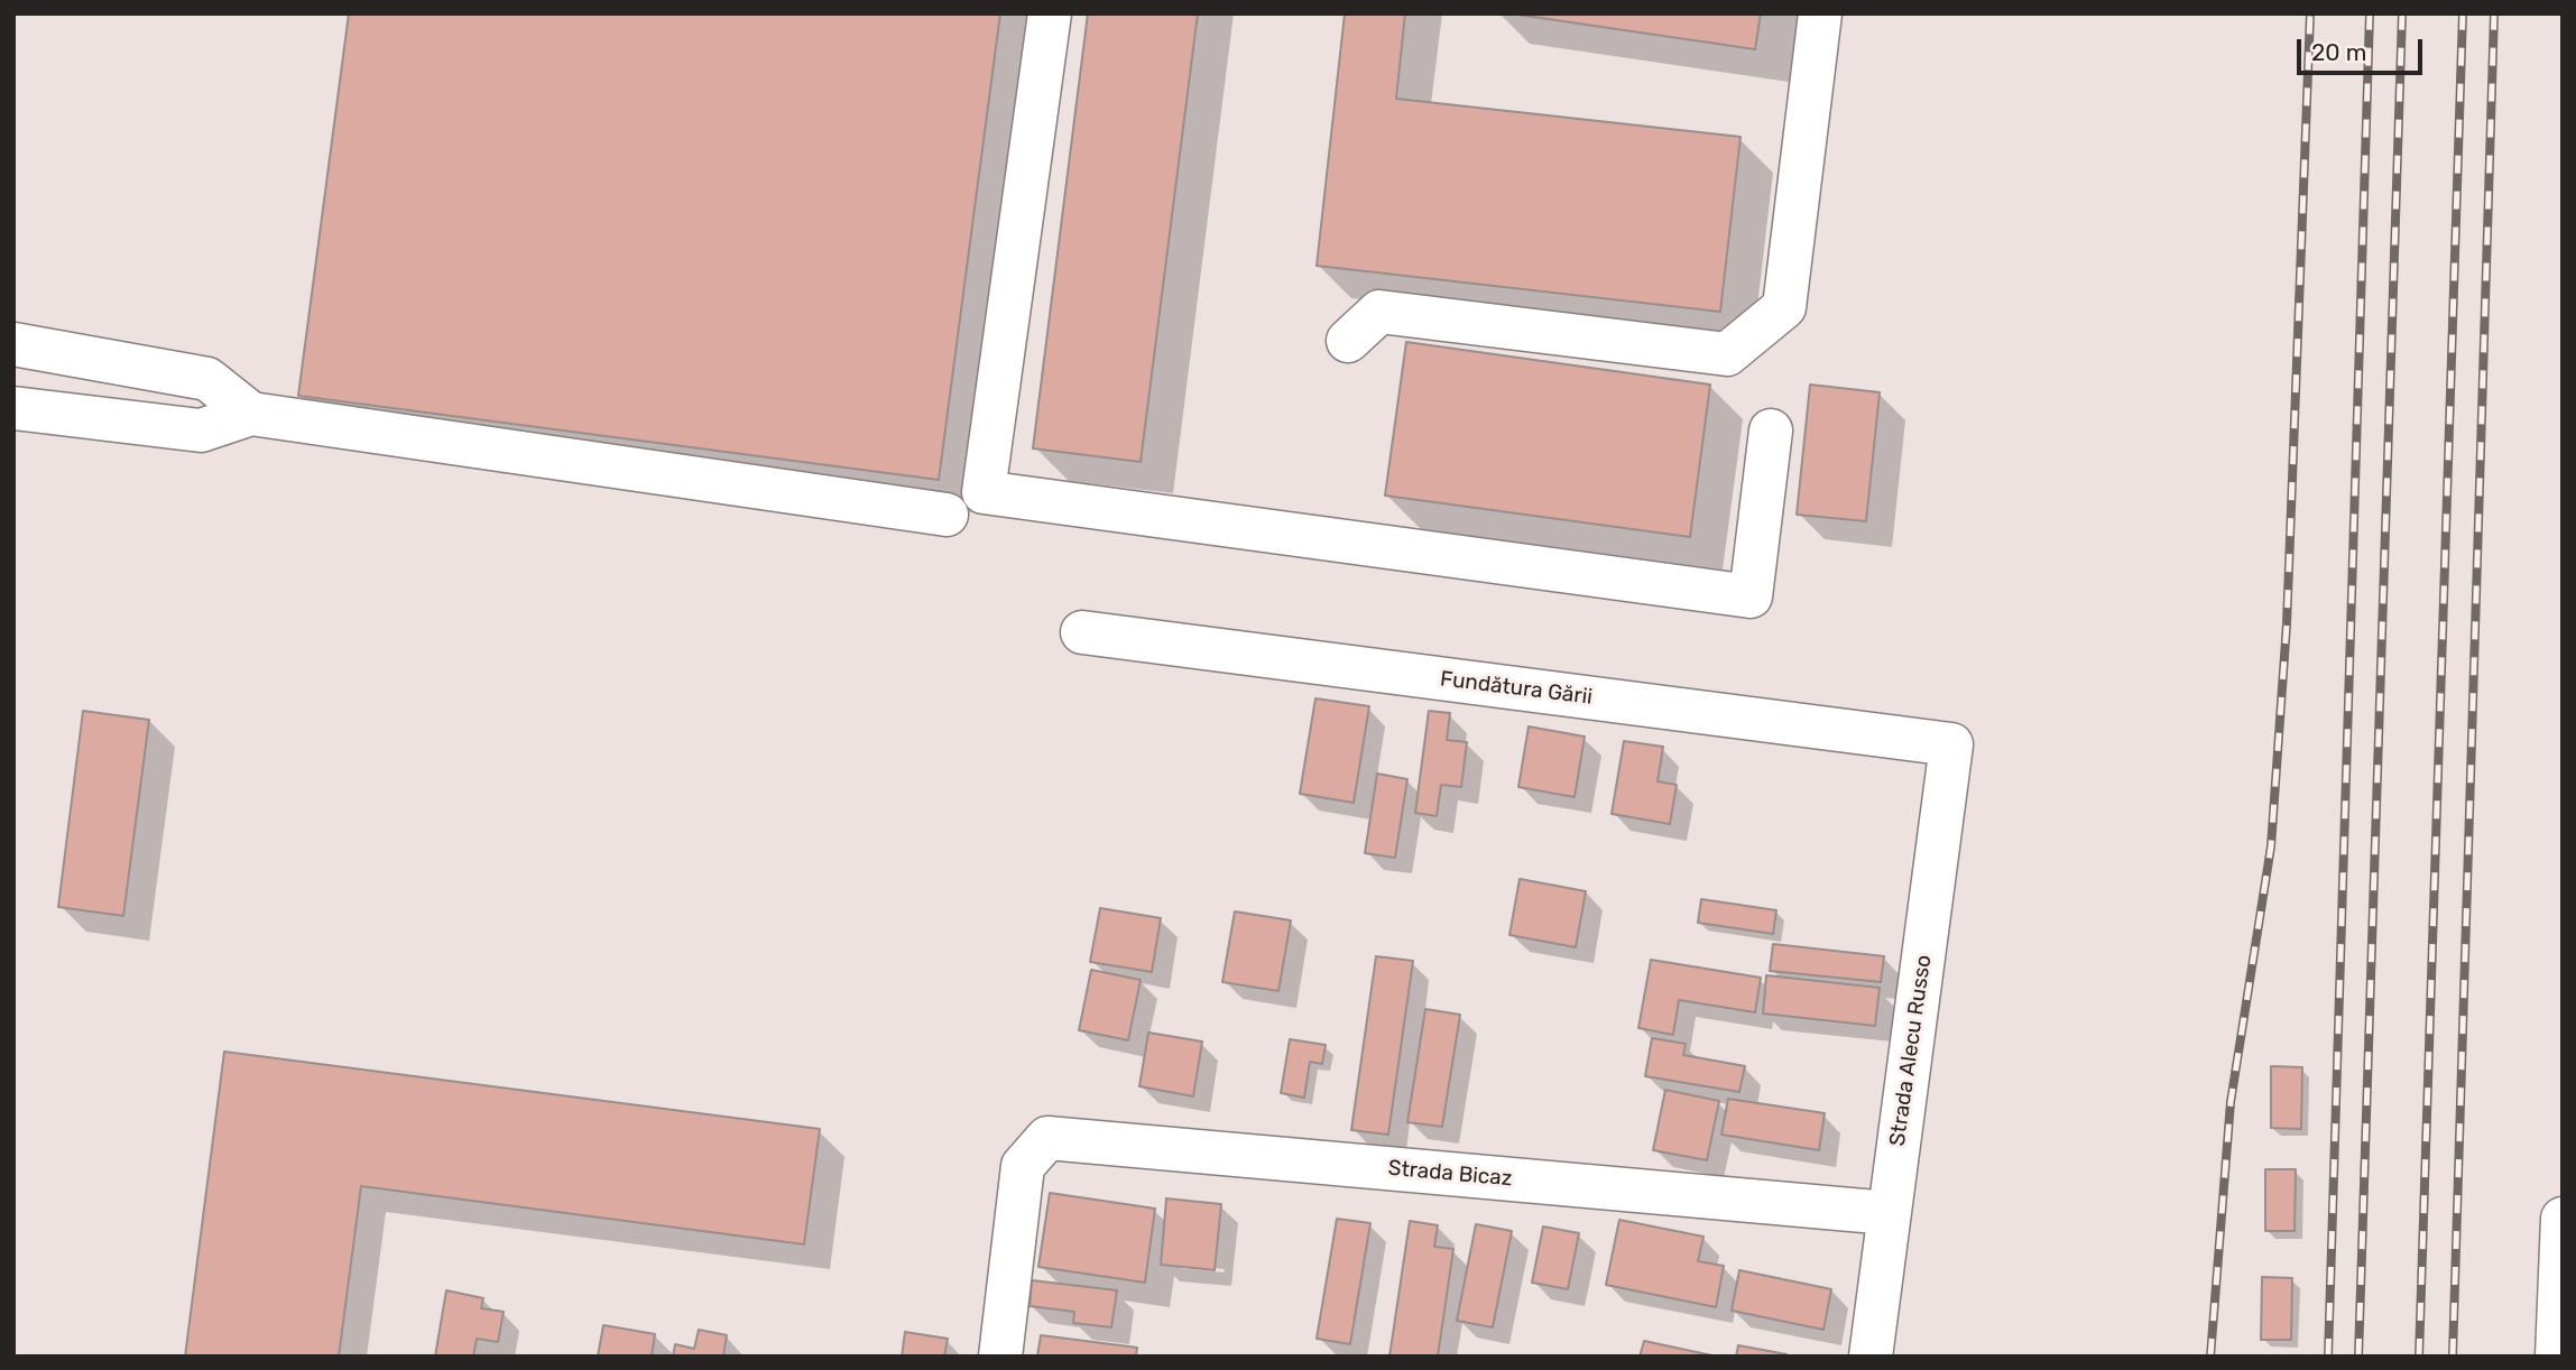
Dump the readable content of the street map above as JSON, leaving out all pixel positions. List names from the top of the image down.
{
  "streets": {
    "street": ["Fundătura Gării", "Strada Alecu Russo", "Strada Bicaz"]
  },
  "crossings": [
    ["Fundătura Gării", "Strada Alecu Russo"],
    ["Strada Alecu Russo", "Strada Bicaz"]
  ],
  "scale_bar": "20 m"
}
